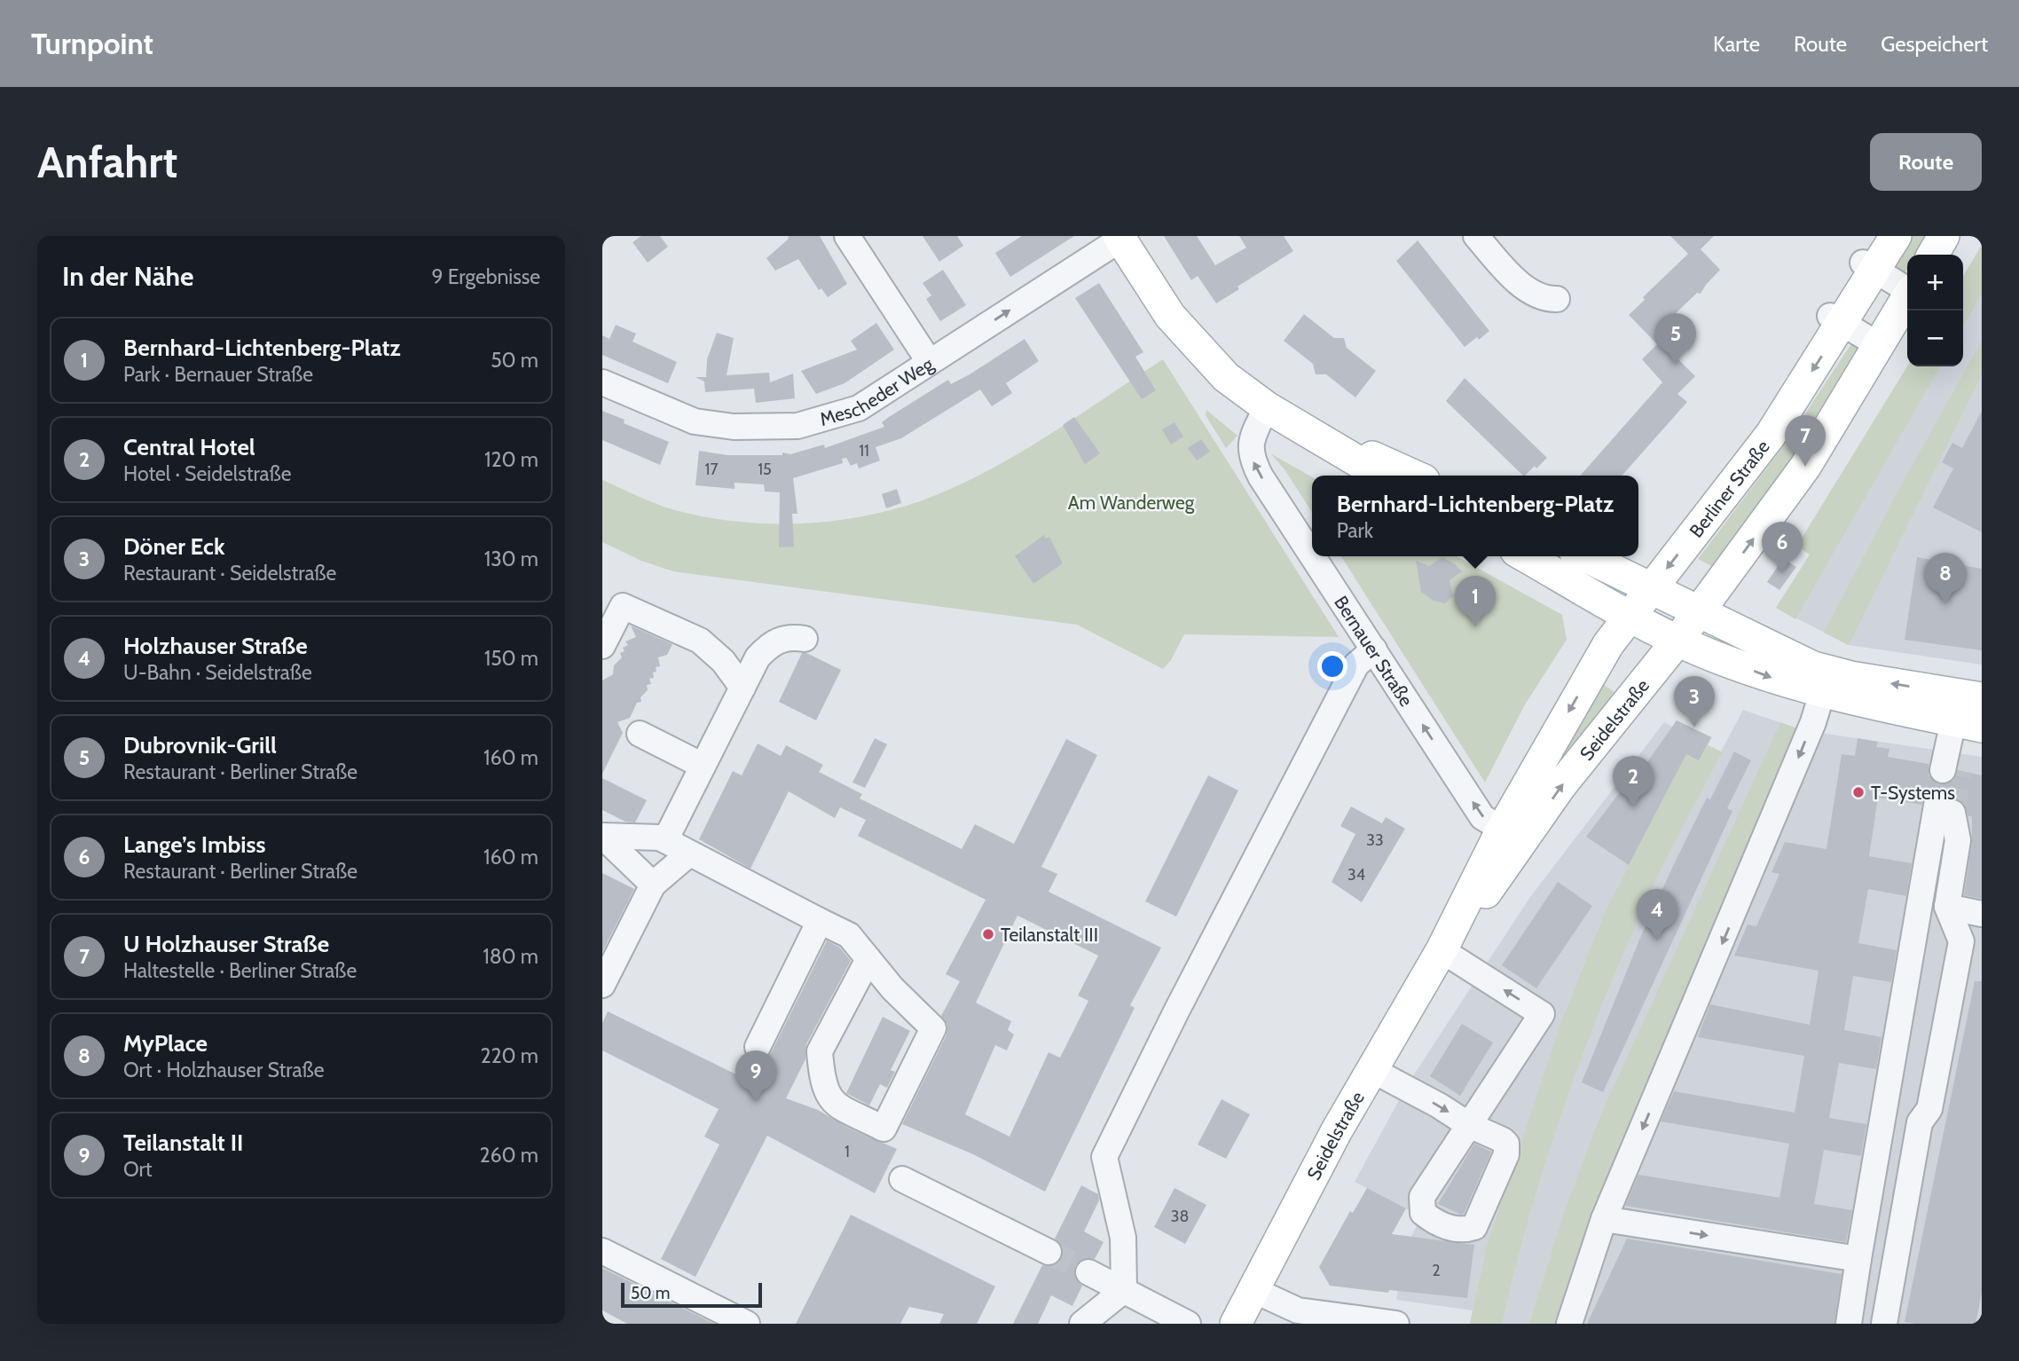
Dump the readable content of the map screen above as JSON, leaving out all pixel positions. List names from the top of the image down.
{
  "streets": {
    "main road": ["Berliner Straße", "Seidelstraße"],
    "street": ["Mescheder Weg", "Bernauer Straße"]
  },
  "crossings": [
    ["Berliner Straße", "Seidelstraße"],
    ["Bernauer Straße", "Seidelstraße"]
  ],
  "one_way": ["Mescheder Weg", "Bernauer Straße"],
  "parks": ["Am Wanderweg"],
  "places": ["T-Systems", "Teilanstalt III"],
  "house_numbers": [
    "11",
    "17",
    "15",
    "33",
    "34",
    "1",
    "38",
    "2"
  ],
  "scale_bar": "50 m",
  "page": {
    "header": "Turnpoint",
    "nav": ["Karte", "Route", "Gespeichert"],
    "buttons": "Route",
    "title": "Anfahrt",
    "heading": ["In der Nähe", "9 Ergebnisse"],
    "map_buttons": ["+", "−"],
    "pins": [
      "5",
      "7",
      "6",
      "8",
      "1",
      "3",
      "2",
      "4",
      "9"
    ],
    "list": [
      {
        "mark": "1",
        "name": "Bernhard-Lichtenberg-Platz",
        "note": "Park · Bernauer Straße",
        "value": "50 m"
      },
      {
        "mark": "2",
        "name": "Central Hotel",
        "note": "Hotel · Seidelstraße",
        "value": "120 m"
      },
      {
        "mark": "3",
        "name": "Döner Eck",
        "note": "Restaurant · Seidelstraße",
        "value": "130 m"
      },
      {
        "mark": "4",
        "name": "Holzhauser Straße",
        "note": "U-Bahn · Seidelstraße",
        "value": "150 m"
      },
      {
        "mark": "5",
        "name": "Dubrovnik-Grill",
        "note": "Restaurant · Berliner Straße",
        "value": "160 m"
      },
      {
        "mark": "6",
        "name": "Lange’s Imbiss",
        "note": "Restaurant · Berliner Straße",
        "value": "160 m"
      },
      {
        "mark": "7",
        "name": "U Holzhauser Straße",
        "note": "Haltestelle · Berliner Straße",
        "value": "180 m"
      },
      {
        "mark": "8",
        "name": "MyPlace",
        "note": "Ort · Holzhauser Straße",
        "value": "220 m"
      },
      {
        "mark": "9",
        "name": "Teilanstalt II",
        "note": "Ort",
        "value": "260 m"
      }
    ],
    "popup": ["Bernhard-Lichtenberg-Platz", "Park"],
    "scale": "50 m"
  }
}
